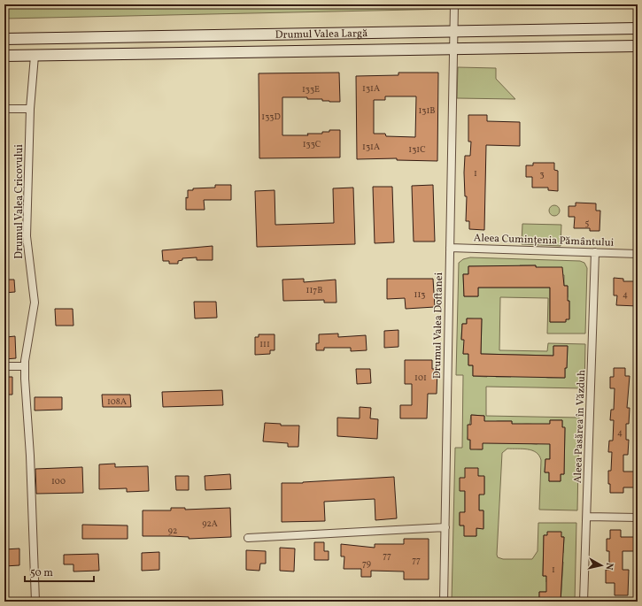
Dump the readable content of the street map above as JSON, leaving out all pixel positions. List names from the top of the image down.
{
  "streets": {
    "main road": ["Drumul Valea Largă"],
    "street": [
      "Drumul Valea Cricovului",
      "Aleea Cumințenia Pământului",
      "Drumul Valea Doftanei",
      "Aleea Pasărea în Văzduh"
    ]
  },
  "crossings": [
    ["Drumul Valea Largă", "Drumul Valea Cricovului"],
    ["Drumul Valea Largă", "Drumul Valea Doftanei"],
    ["Aleea Cumințenia Pământului", "Drumul Valea Doftanei"],
    ["Aleea Cumințenia Pământului", "Aleea Pasărea în Văzduh"]
  ],
  "house_numbers": [
    "131A",
    "133E",
    "131B",
    "133D",
    "133C",
    "131A",
    "131C",
    "1",
    "3",
    "5",
    "117B",
    "113",
    "4",
    "111",
    "101",
    "108A",
    "4",
    "100",
    "92A",
    "92",
    "77",
    "77",
    "79",
    "1"
  ],
  "scale_bar": "50 m",
  "north": "right"
}
